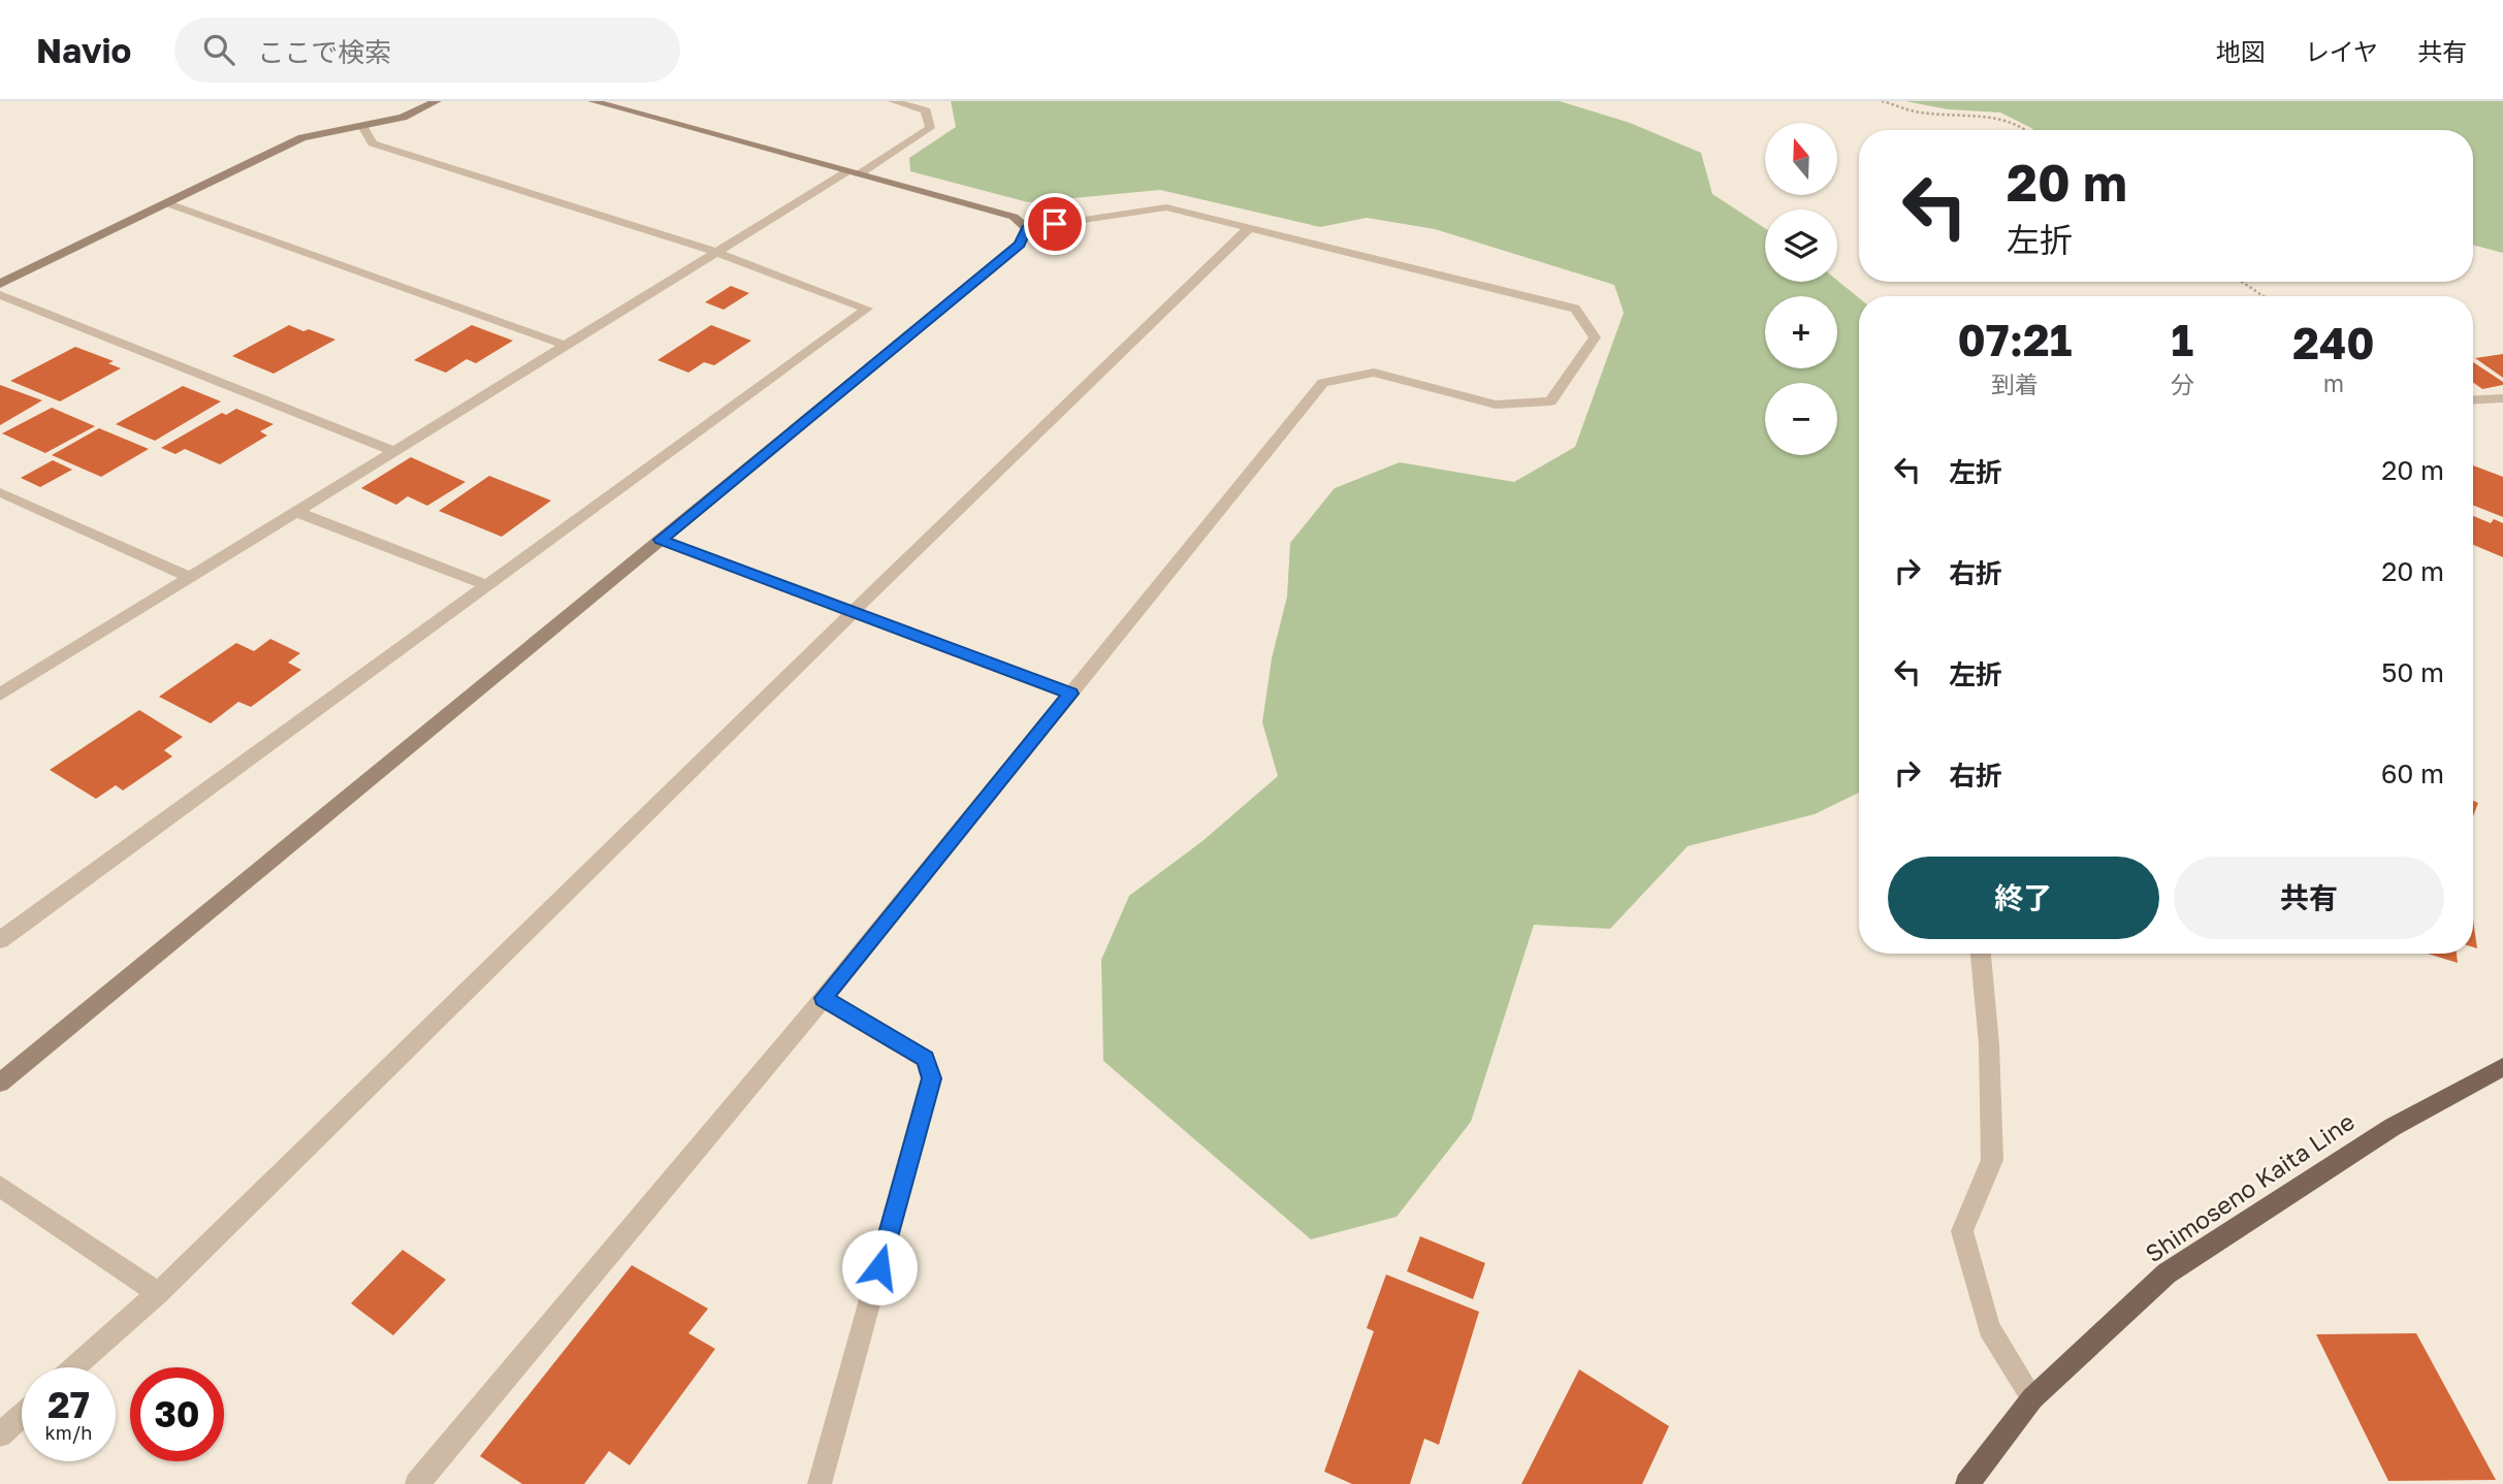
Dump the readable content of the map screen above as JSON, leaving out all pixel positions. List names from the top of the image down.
{
  "streets": {
    "main road": ["Shimoseno Kaita Line"]
  },
  "north": "top",
  "page": {
    "header": "Navio",
    "search": "ここで検索",
    "nav": ["地図", "レイヤ", "共有"],
    "map_buttons": ["+", "−"],
    "turn": ["20 m", "左折"],
    "eta": [
      "07:21",
      "到着",
      "1",
      "分",
      "240",
      "m"
    ],
    "list": [
      {
        "name": "左折",
        "value": "20 m"
      },
      {
        "name": "右折",
        "value": "20 m"
      },
      {
        "name": "左折",
        "value": "50 m"
      },
      {
        "name": "右折",
        "value": "60 m"
      }
    ],
    "buttons": ["終了", "共有"],
    "speed": "27 km/h",
    "limit": "30"
  }
}
